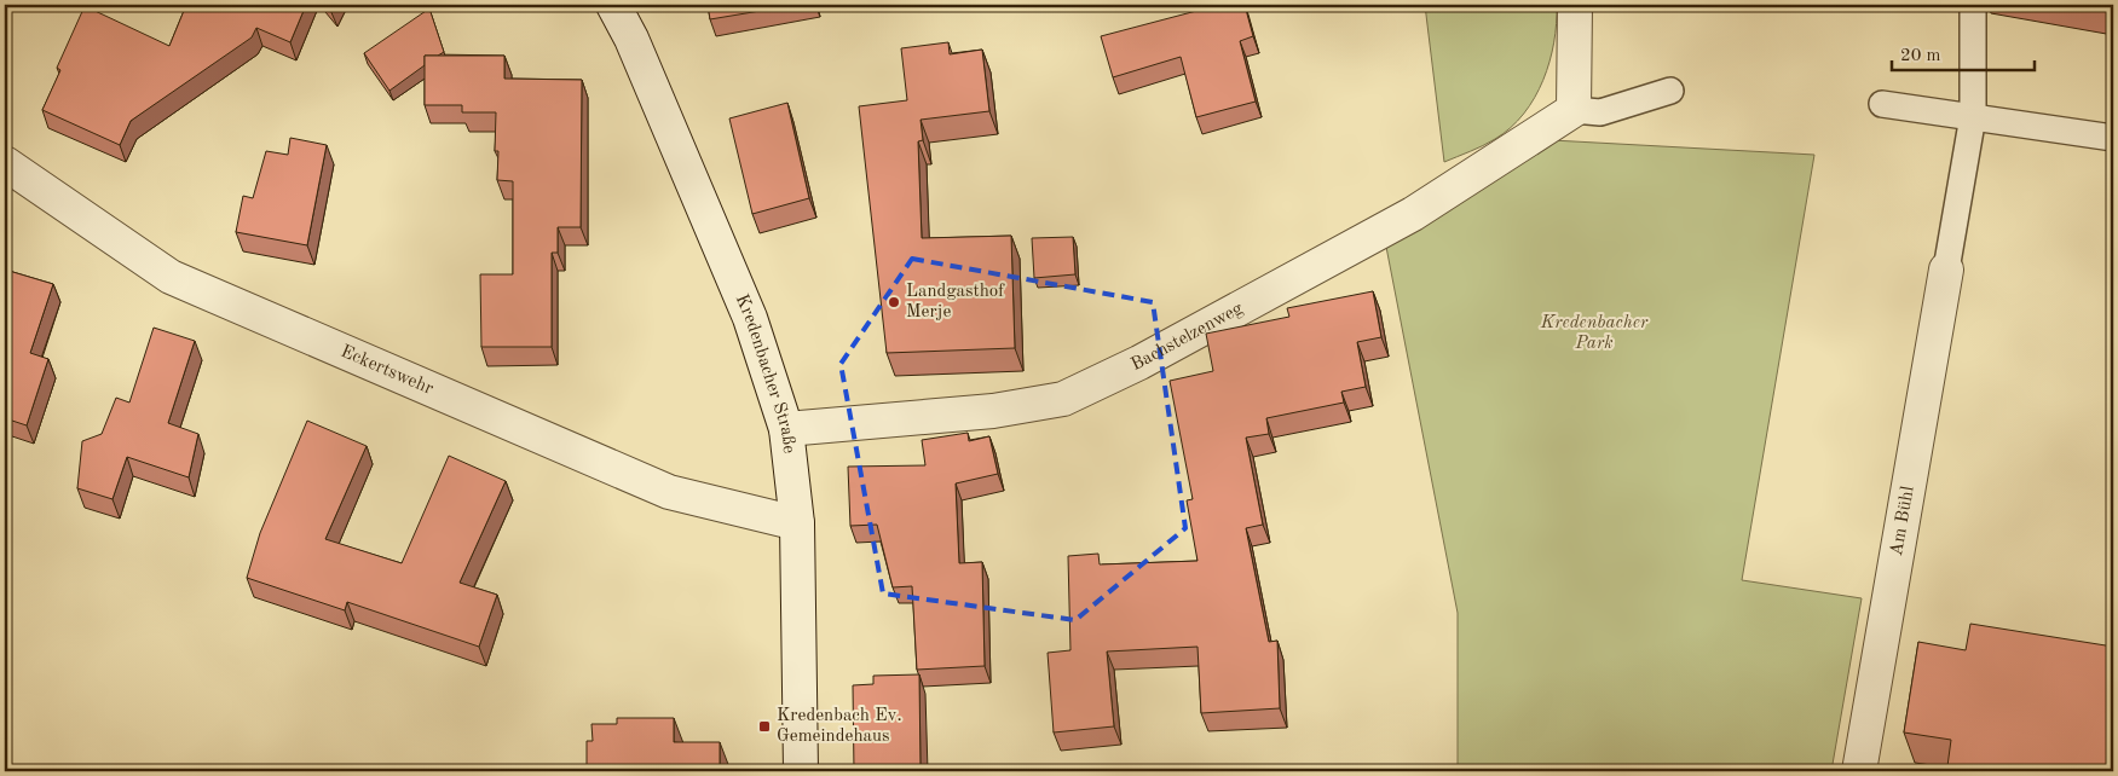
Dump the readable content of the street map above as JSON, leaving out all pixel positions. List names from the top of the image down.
{
  "streets": {
    "street": [
      "Bachstelzenweg",
      "Eckertswehr",
      "Kredenbacher Straße",
      "Am Bühl"
    ]
  },
  "crossings": [
    ["Bachstelzenweg", "Kredenbacher Straße"],
    ["Eckertswehr", "Kredenbacher Straße"]
  ],
  "parks": ["Kredenbacher Park"],
  "places": {
    "other": ["Landgasthof Merje"],
    "transit": ["Kredenbach Ev. Gemeindehaus"]
  },
  "scale_bar": "20 m"
}
